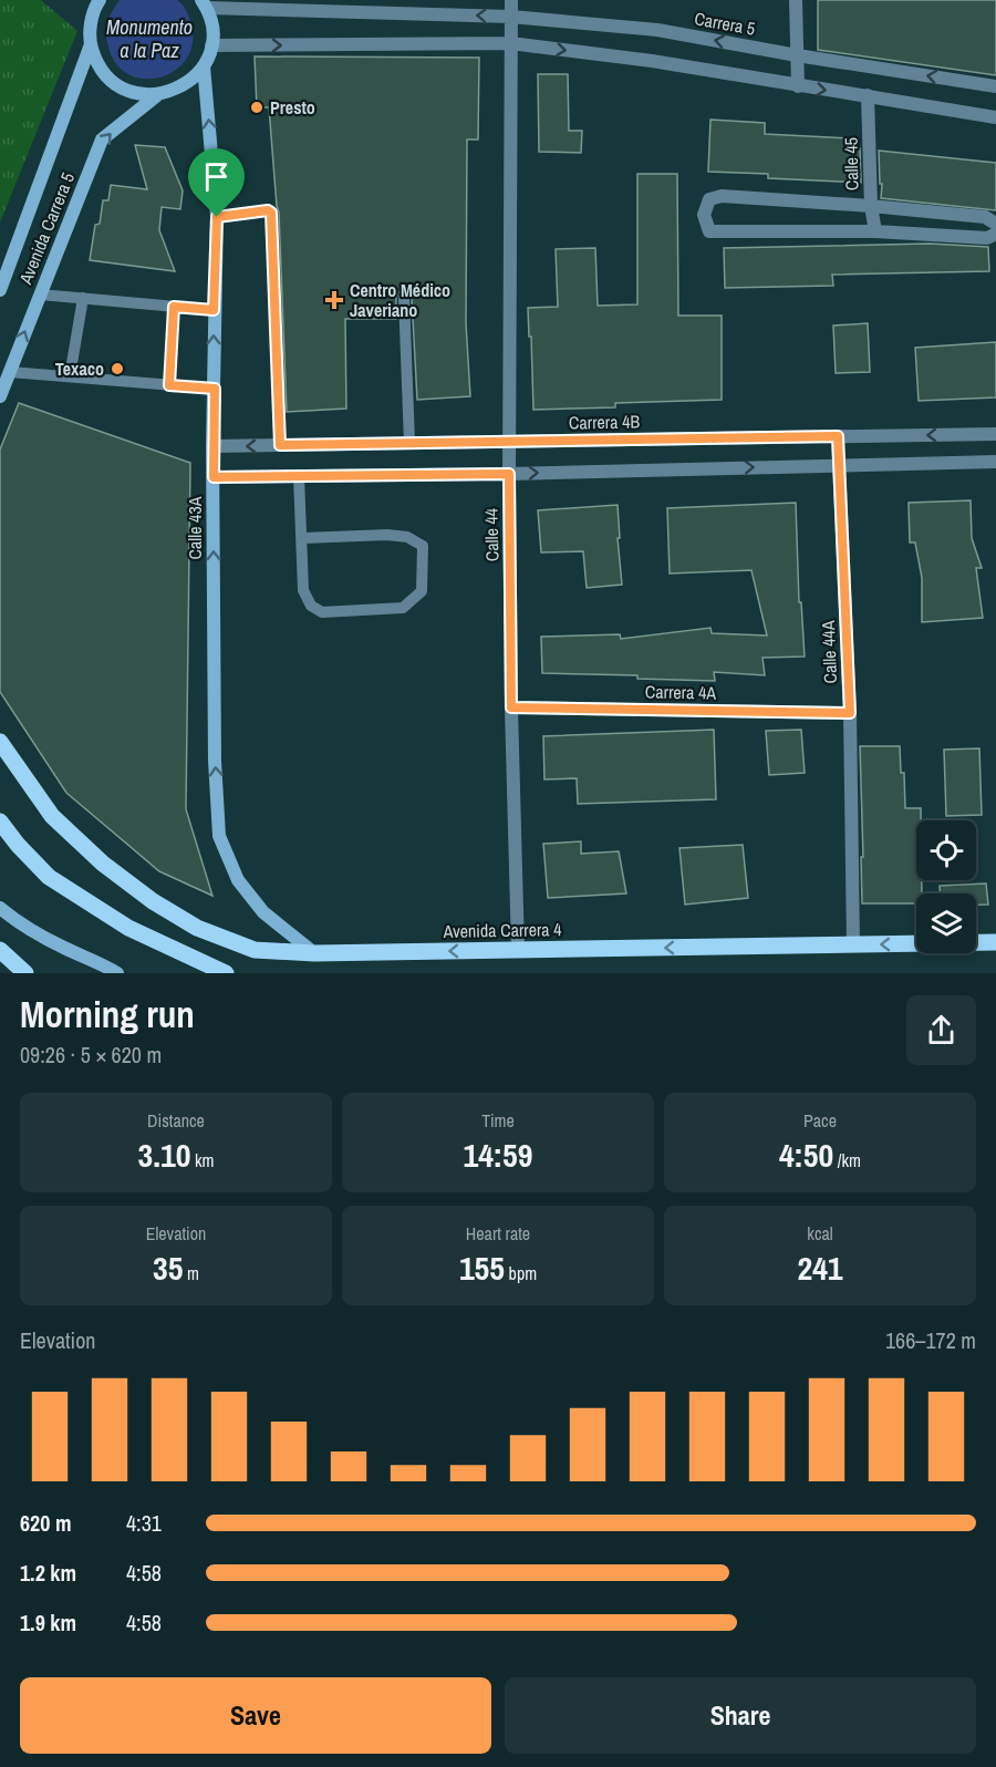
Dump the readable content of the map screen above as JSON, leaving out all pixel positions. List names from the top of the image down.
{
  "streets": {
    "main road": ["Avenida Carrera 5", "Calle 43A", "Avenida Carrera 4"],
    "street": [
      "Carrera 5",
      "Calle 45",
      "Carrera 4B",
      "Calle 44",
      "Calle 44A",
      "Carrera 4A"
    ]
  },
  "crossings": [
    ["Carrera 5", "Calle 44"],
    ["Avenida Carrera 5", "Calle 43A"],
    ["Carrera 4B", "Calle 43A"],
    ["Carrera 4B", "Calle 44"],
    ["Carrera 4B", "Calle 44A"],
    ["Calle 43A", "Avenida Carrera 4"],
    ["Calle 44", "Carrera 4A"],
    ["Calle 44", "Avenida Carrera 4"],
    ["Calle 44A", "Carrera 4A"],
    ["Calle 44A", "Avenida Carrera 4"]
  ],
  "one_way": ["Calle 43A", "Avenida Carrera 4"],
  "water": ["Monumento a la Paz"],
  "places": {
    "other": ["Presto", "Texaco"],
    "health": ["Centro Médico Javeriano"]
  },
  "page": {
    "heading": ["Morning run", "09:26 · 5 × 620 m"],
    "stats": [
      ["Distance", "3.10 km"],
      ["Time", "14:59"],
      ["Pace", "4:50 /km"],
      ["Elevation", "35 m"],
      ["Heart rate", "155 bpm"],
      ["kcal", "241"]
    ],
    "chart": ["Elevation", "166–172 m"],
    "list": [
      {
        "name": "620 m",
        "note": "4:31"
      },
      {
        "name": "1.2 km",
        "note": "4:58"
      },
      {
        "name": "1.9 km",
        "note": "4:58"
      }
    ],
    "buttons": ["Save", "Share"]
  }
}
